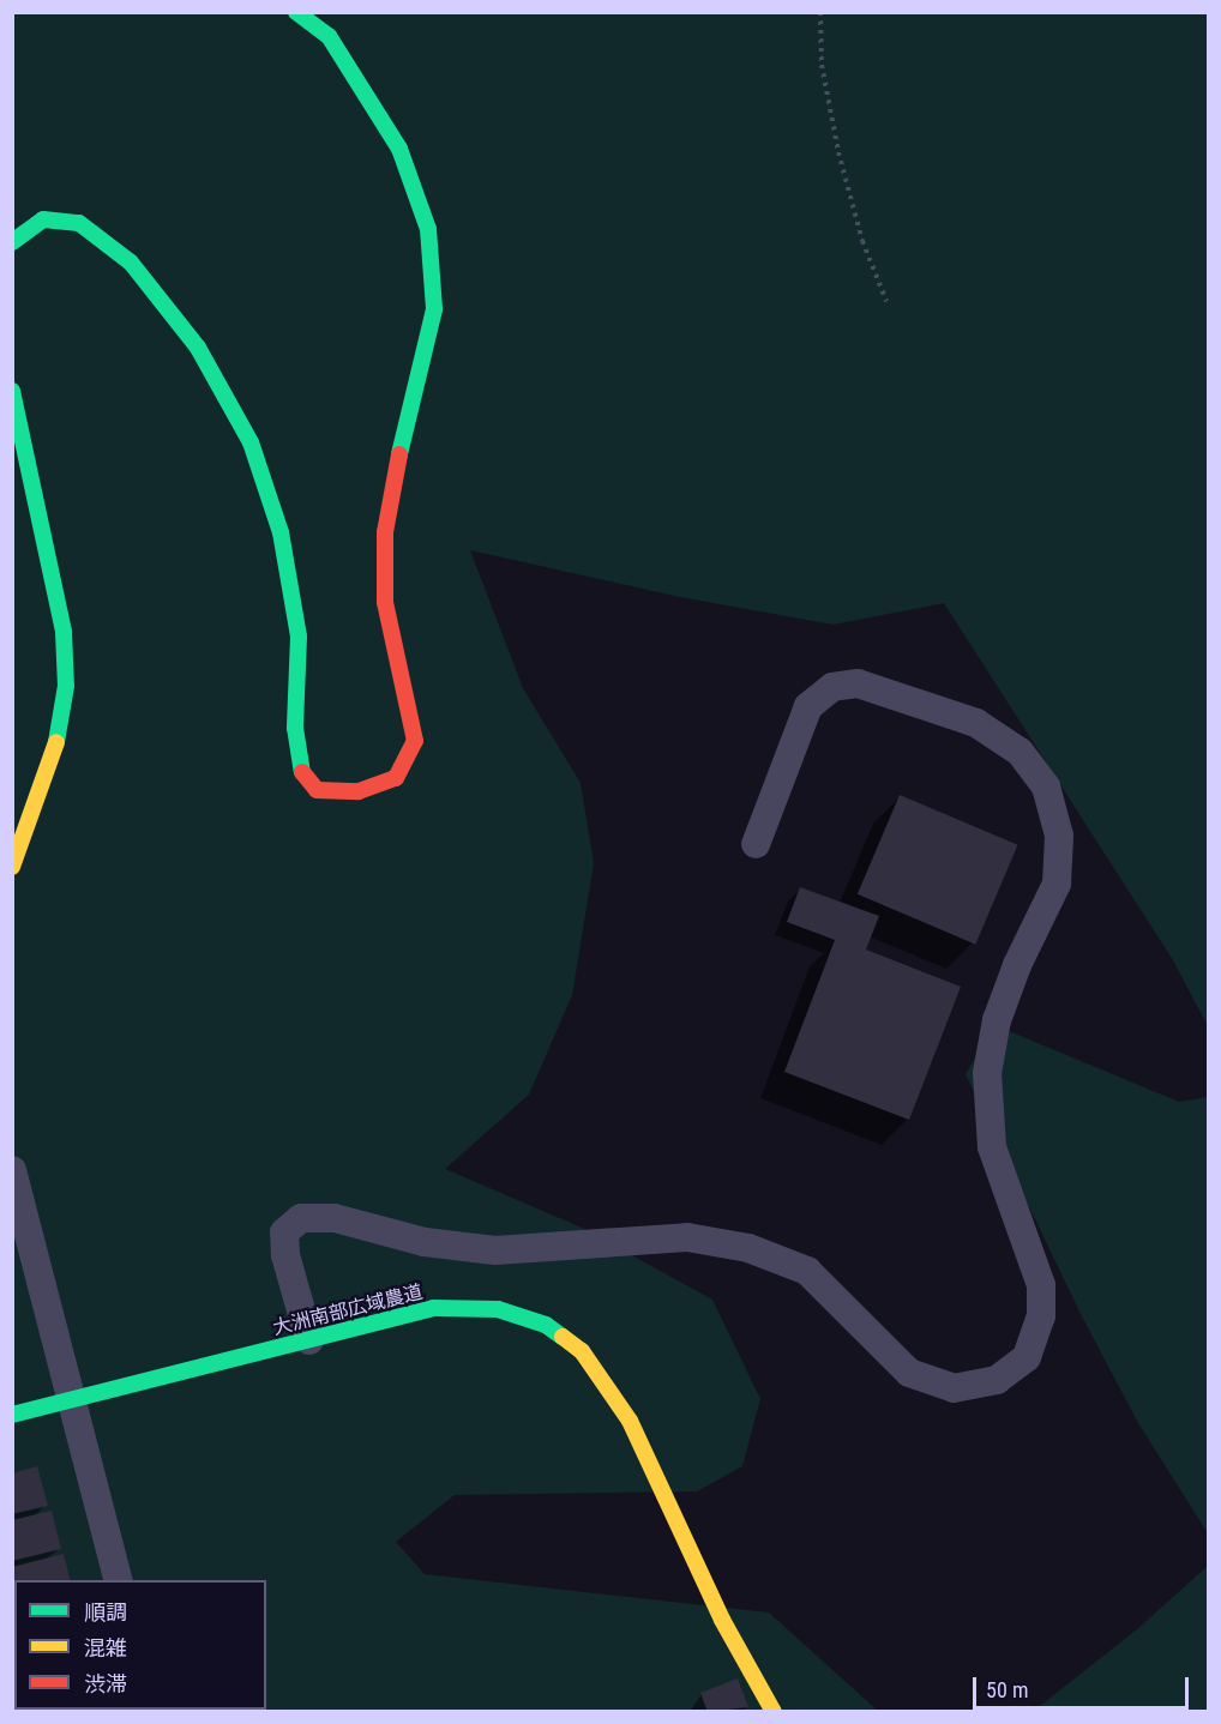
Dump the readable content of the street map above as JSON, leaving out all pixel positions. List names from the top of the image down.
{
  "streets": {
    "street": ["大洲南部広域農道"]
  },
  "legend": ["順調", "混雑", "渋滞"],
  "scale_bar": "50 m"
}
